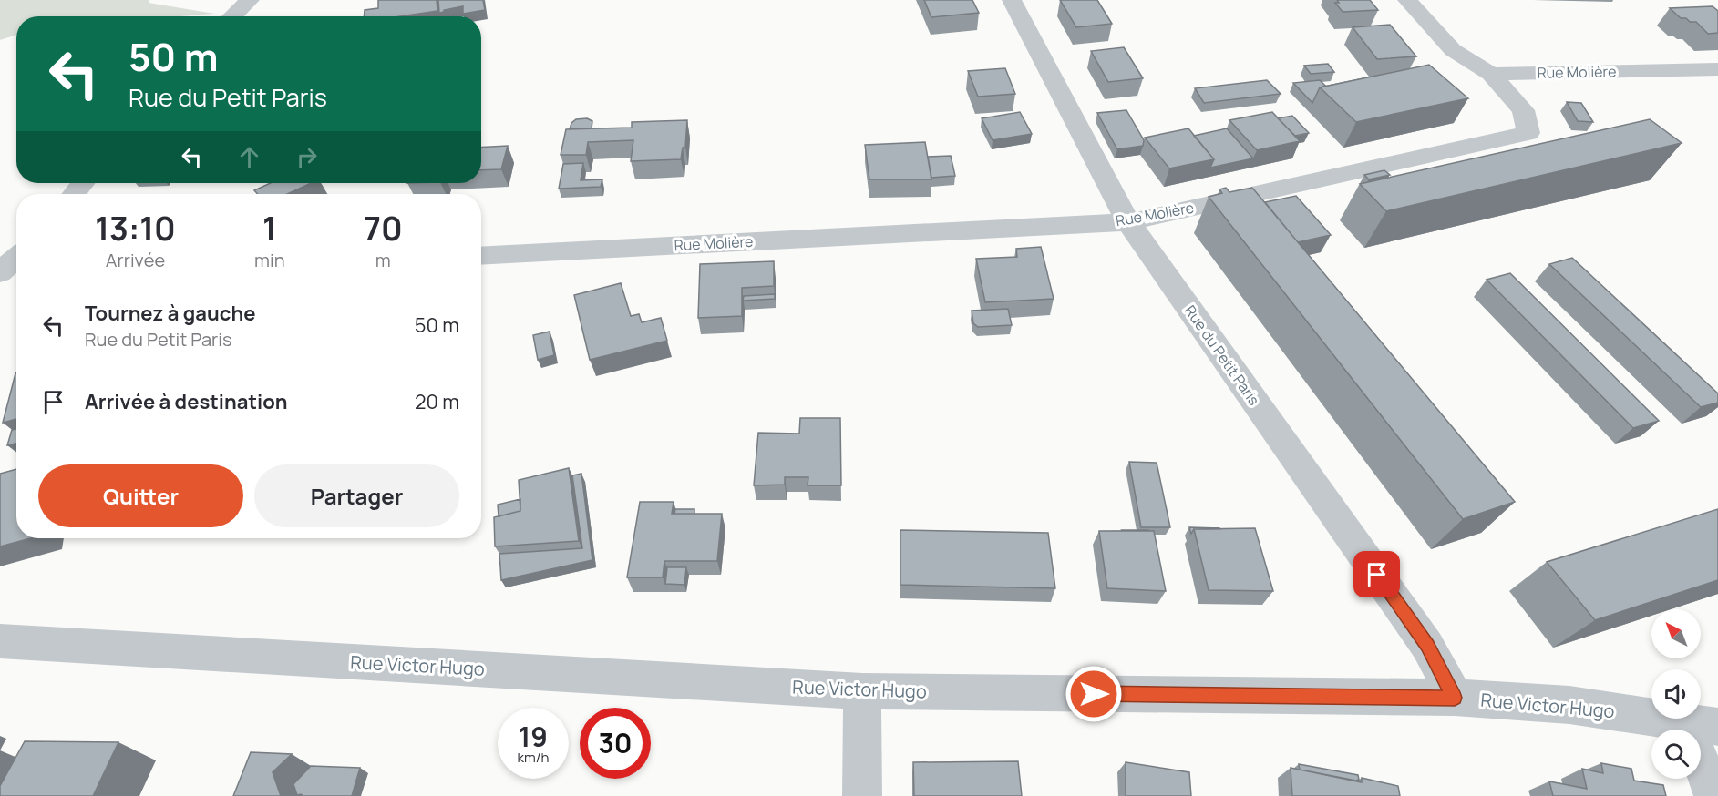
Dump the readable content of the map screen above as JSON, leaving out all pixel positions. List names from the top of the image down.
{
  "streets": {
    "street": ["Rue Molière", "Rue du Petit Paris", "Rue Victor Hugo"]
  },
  "crossings": [
    ["Rue Molière", "Rue du Petit Paris"],
    ["Rue du Petit Paris", "Rue Victor Hugo"]
  ],
  "north": "top left",
  "page": {
    "turn": ["50 m", "Rue du Petit Paris"],
    "eta": [
      "13:10",
      "Arrivée",
      "1",
      "min",
      "70",
      "m"
    ],
    "list": [
      {
        "name": "Tournez à gauche",
        "note": "Rue du Petit Paris",
        "value": "50 m"
      },
      {
        "name": "Arrivée à destination",
        "value": "20 m"
      }
    ],
    "buttons": ["Quitter", "Partager"],
    "speed": "19 km/h",
    "limit": "30"
  }
}
